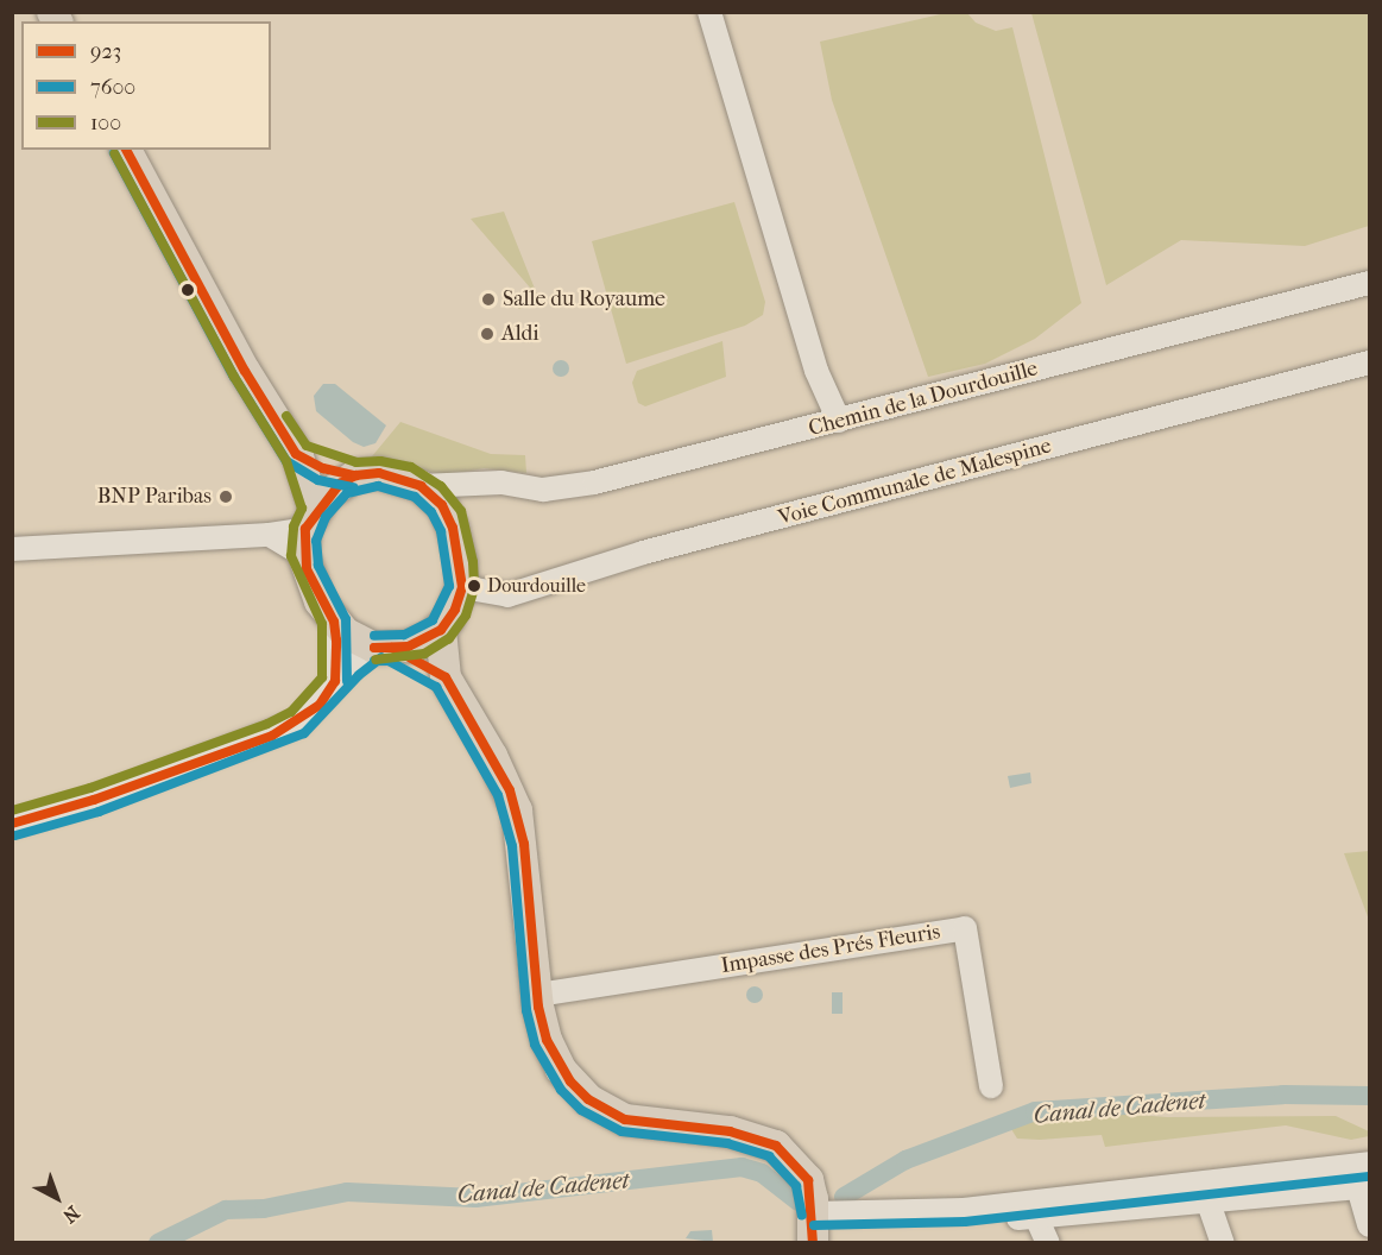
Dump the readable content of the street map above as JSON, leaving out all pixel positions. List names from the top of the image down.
{
  "streets": {
    "street": ["Chemin de la Dourdouille", "Voie Communale de Malespine", "Impasse des Prés Fleuris"]
  },
  "crossings": [
    ["Chemin de la Dourdouille", "Voie Communale de Malespine"]
  ],
  "water": ["Canal de Cadenet"],
  "places": [
    "Salle du Royaume",
    "Aldi",
    "BNP Paribas",
    "Dourdouille"
  ],
  "lines": ["transit line 923", "transit line 7600", "transit line 100"],
  "legend": ["923", "7600", "100"],
  "north": "bottom right"
}
